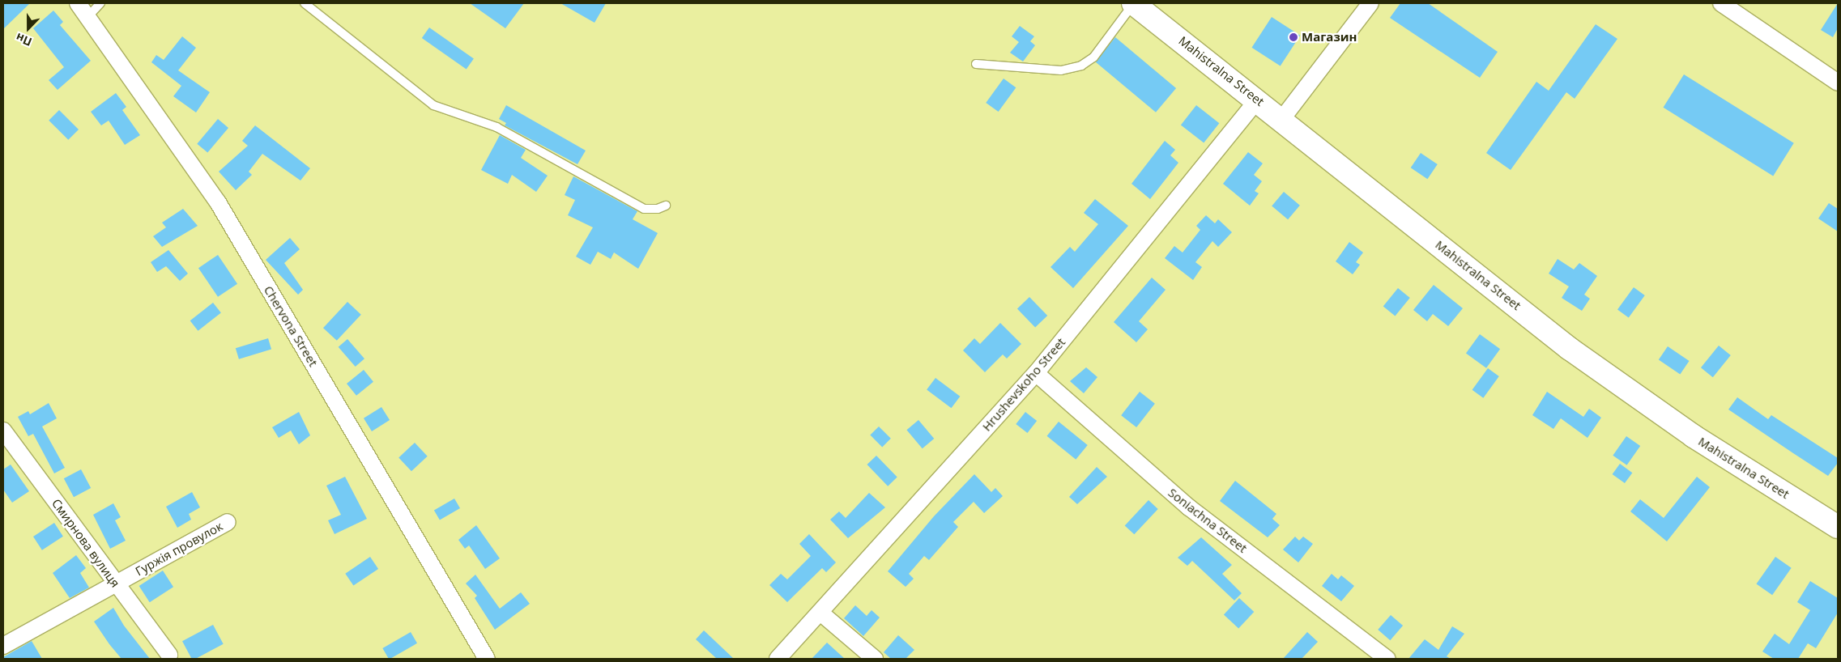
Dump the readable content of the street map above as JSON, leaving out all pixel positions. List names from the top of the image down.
{
  "streets": {
    "main road": ["Mahistralna Street"],
    "street": [
      "Chervona Street",
      "Hrushevskoho Street",
      "Soniachna Street",
      "Смирнова вулиця",
      "Гуржія провулок"
    ]
  },
  "crossings": [
    ["Mahistralna Street", "Hrushevskoho Street"],
    ["Hrushevskoho Street", "Soniachna Street"],
    ["Смирнова вулиця", "Гуржія провулок"]
  ],
  "places": ["Магазин"],
  "north": "bottom"
}
